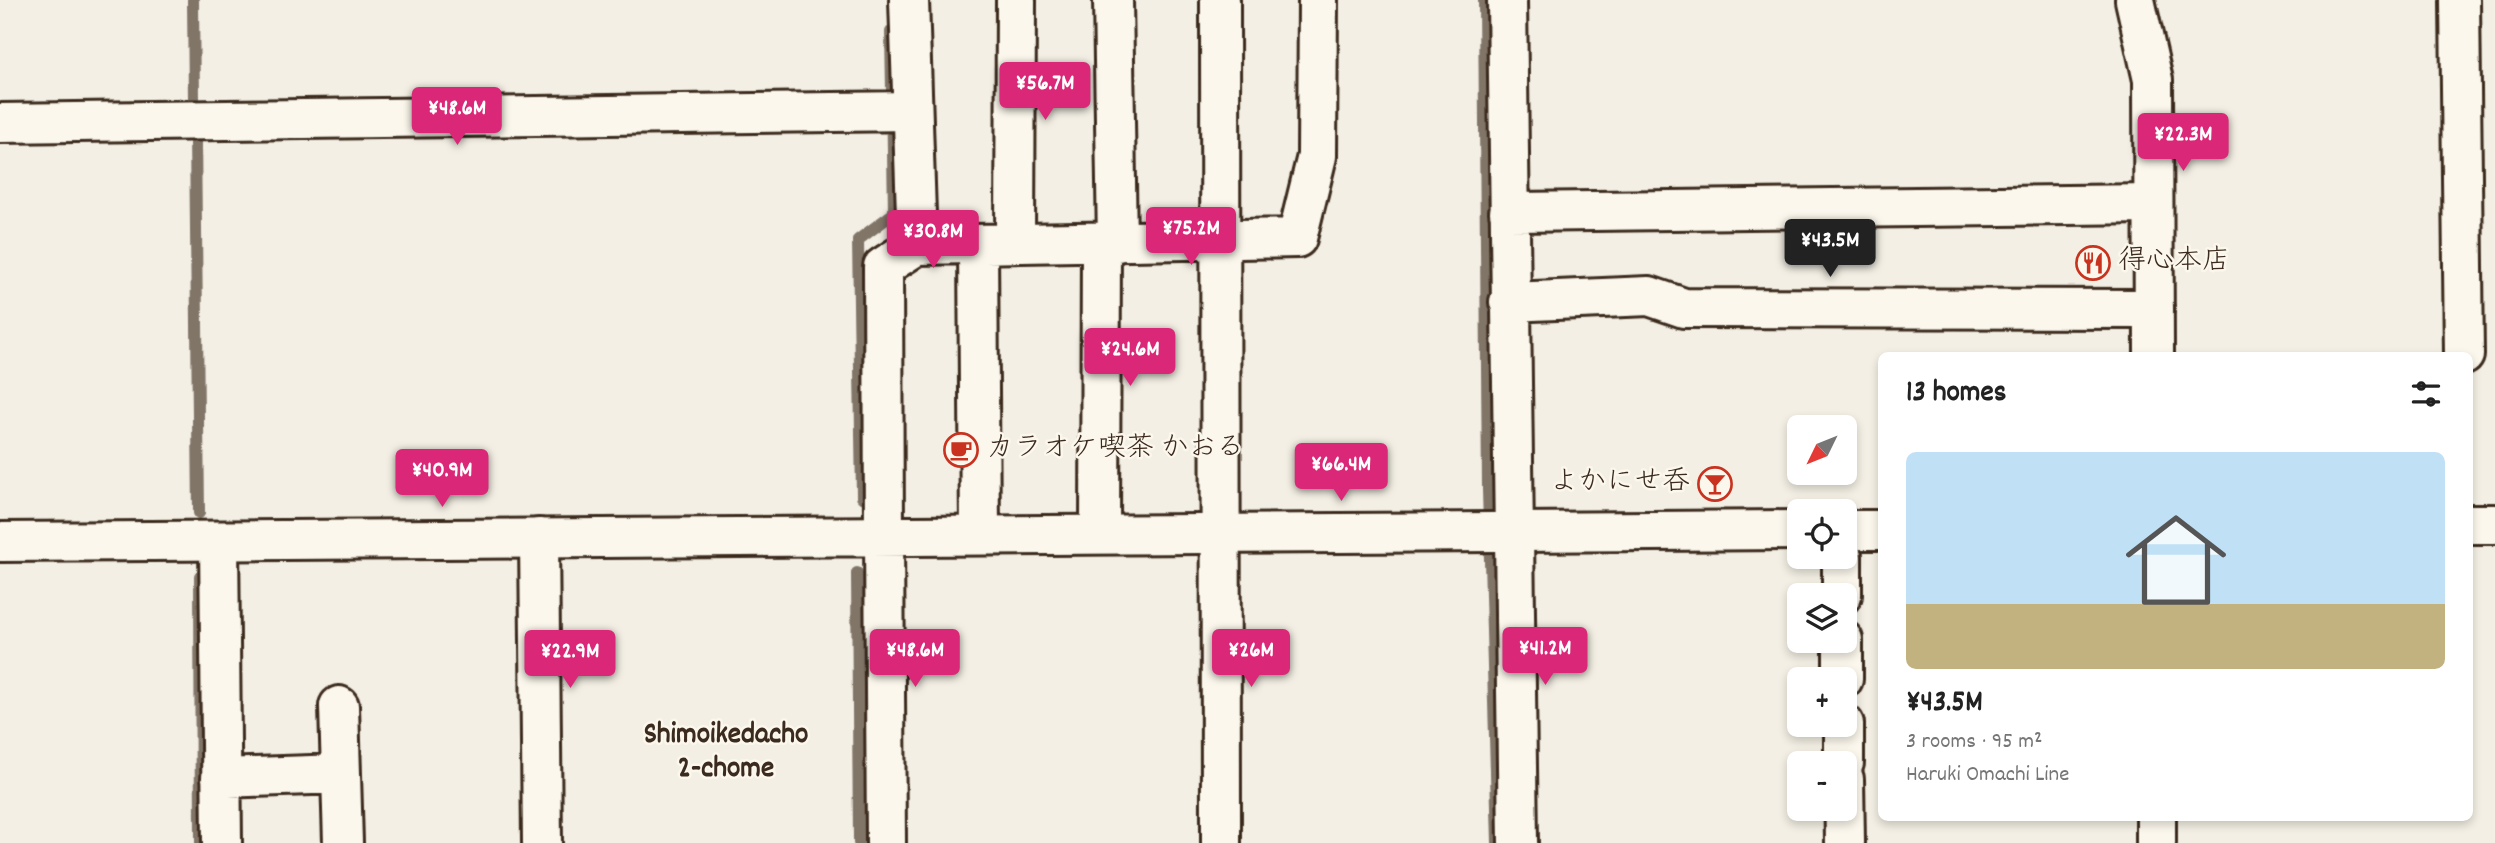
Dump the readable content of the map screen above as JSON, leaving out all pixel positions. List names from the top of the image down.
{
  "districts": ["Shimoikedacho 2-chome"],
  "places": {
    "restaurant": ["得心本店"],
    "cafe": ["カラオケ喫茶 かおる"],
    "bar": ["よかにせ呑"]
  },
  "north": "bottom left",
  "page": {
    "price": [
      "¥56.7M",
      "¥48.6M",
      "¥22.3M",
      "¥75.2M",
      "¥30.8M",
      "¥43.5M",
      "¥24.6M",
      "¥66.4M",
      "¥40.9M",
      "¥41.2M",
      "¥48.6M",
      "¥26M",
      "¥22.9M"
    ],
    "heading": "13 homes",
    "map_buttons": ["+", "−"],
    "list": [
      {
        "name": "¥43.5M",
        "note": "3 rooms · 95 m² · Haruki Omachi Line"
      }
    ]
  }
}
